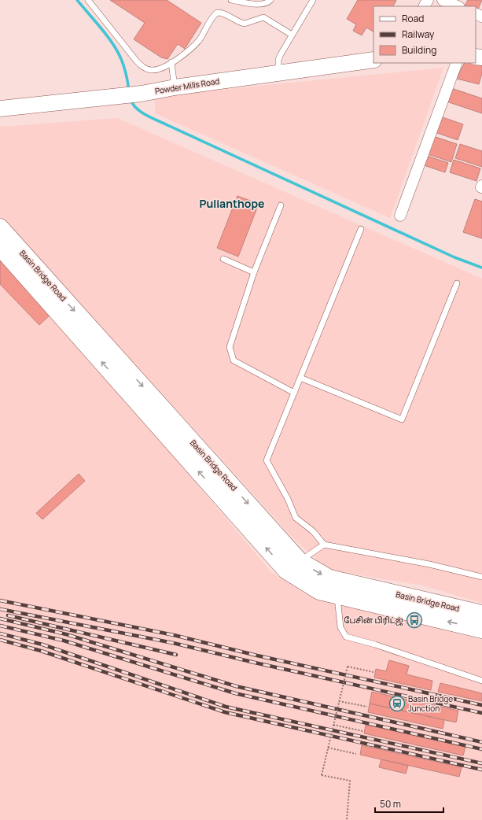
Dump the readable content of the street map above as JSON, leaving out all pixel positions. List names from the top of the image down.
{
  "streets": {
    "main road": ["Basin Bridge Road"],
    "street": ["Powder Mills Road"]
  },
  "districts": ["Pulianthope"],
  "places": {
    "bus stop": ["பேசின் பிரிட்ஜ்"],
    "station": ["Basin Bridge Junction"]
  },
  "legend": ["Road", "Railway", "Building"],
  "scale_bar": "50 m"
}
